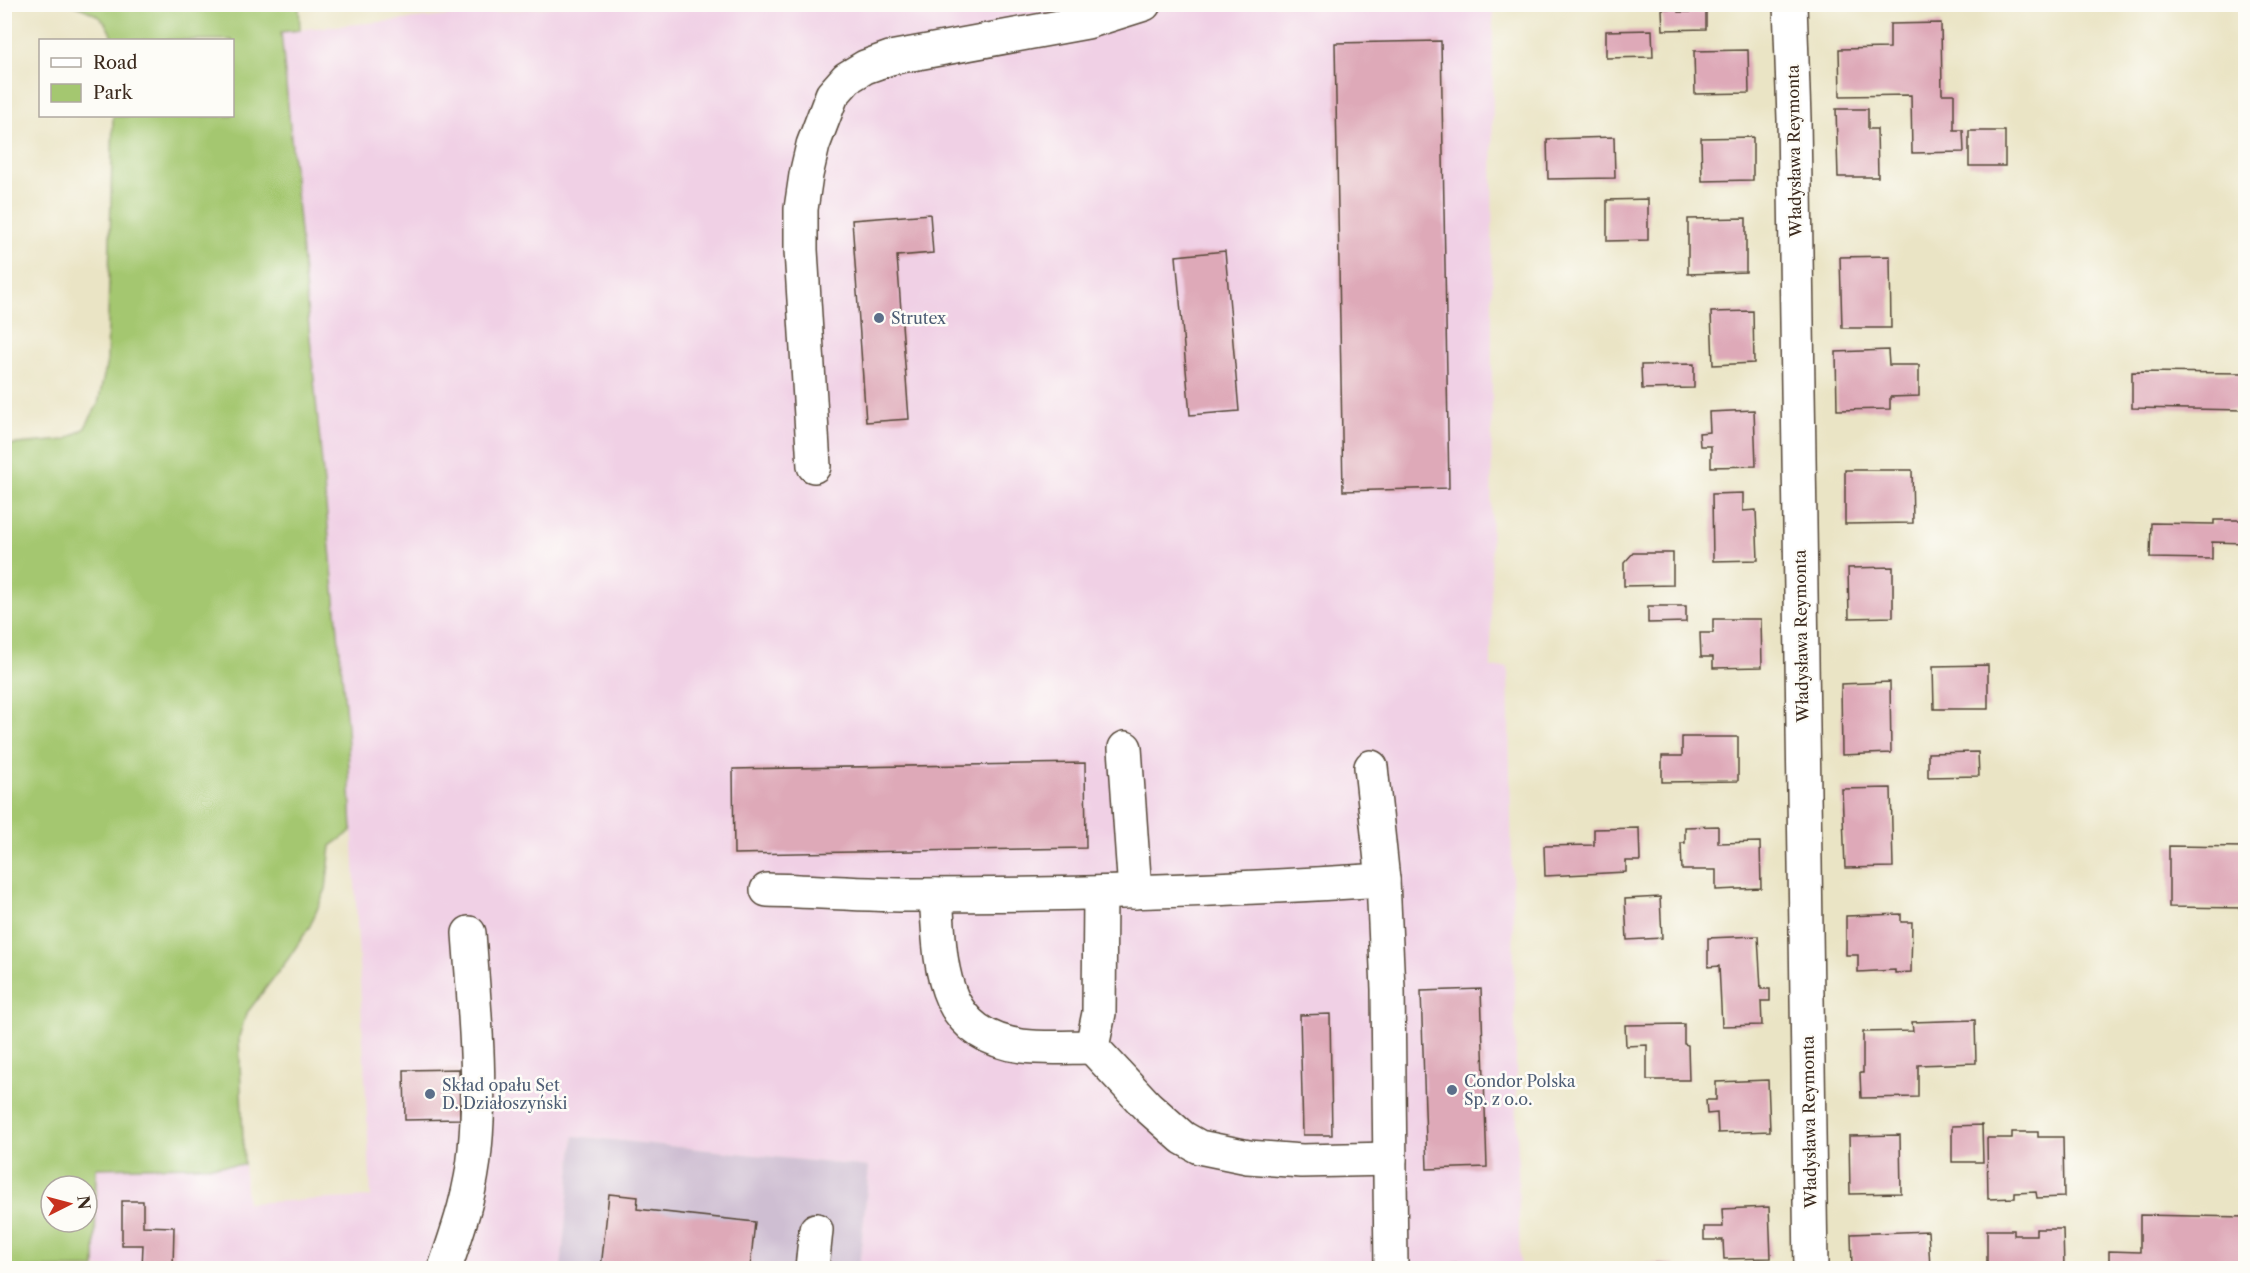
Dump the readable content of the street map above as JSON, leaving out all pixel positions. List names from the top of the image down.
{
  "streets": {
    "street": ["Władysława Reymonta"]
  },
  "places": ["Strutex", "Condor Polska Sp. z o.o.", "Skład opału Set D. Działoszyński"],
  "legend": ["Road", "Park"],
  "north": "right"
}
